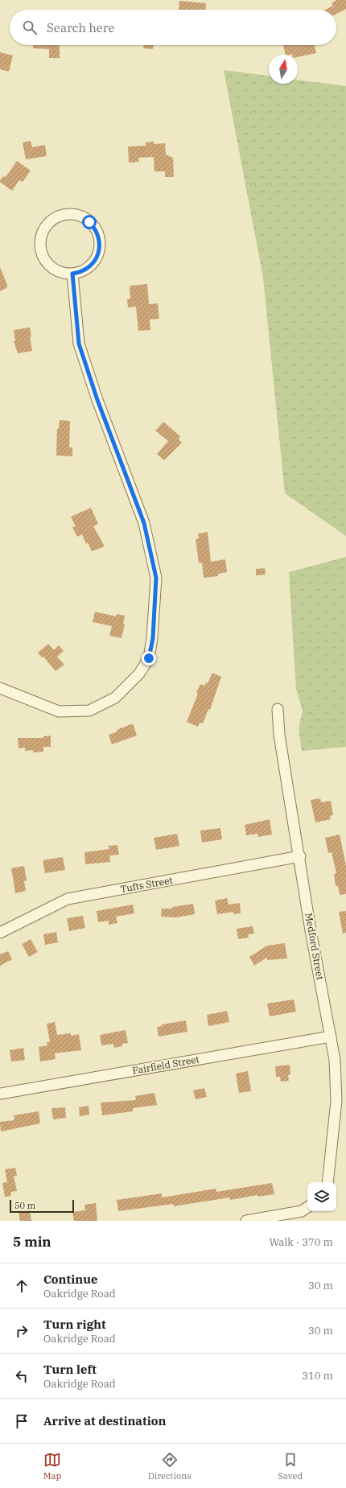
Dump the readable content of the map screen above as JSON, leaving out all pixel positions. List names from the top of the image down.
{
  "streets": {
    "street": ["Tufts Street", "Medford Street", "Fairfield Street"]
  },
  "crossings": [
    ["Tufts Street", "Medford Street"],
    ["Medford Street", "Fairfield Street"]
  ],
  "scale_bar": "50 m",
  "north": "top",
  "page": {
    "search": "Search here",
    "scale": "50 m",
    "heading": ["5 min", "Walk · 370 m"],
    "list": [
      ["Continue", "Oakridge Road", "30 m"],
      ["Turn right", "Oakridge Road", "30 m"],
      ["Turn left", "Oakridge Road", "310 m"],
      "Arrive at destination"
    ],
    "nav": ["Map", "Directions", "Saved"]
  }
}
